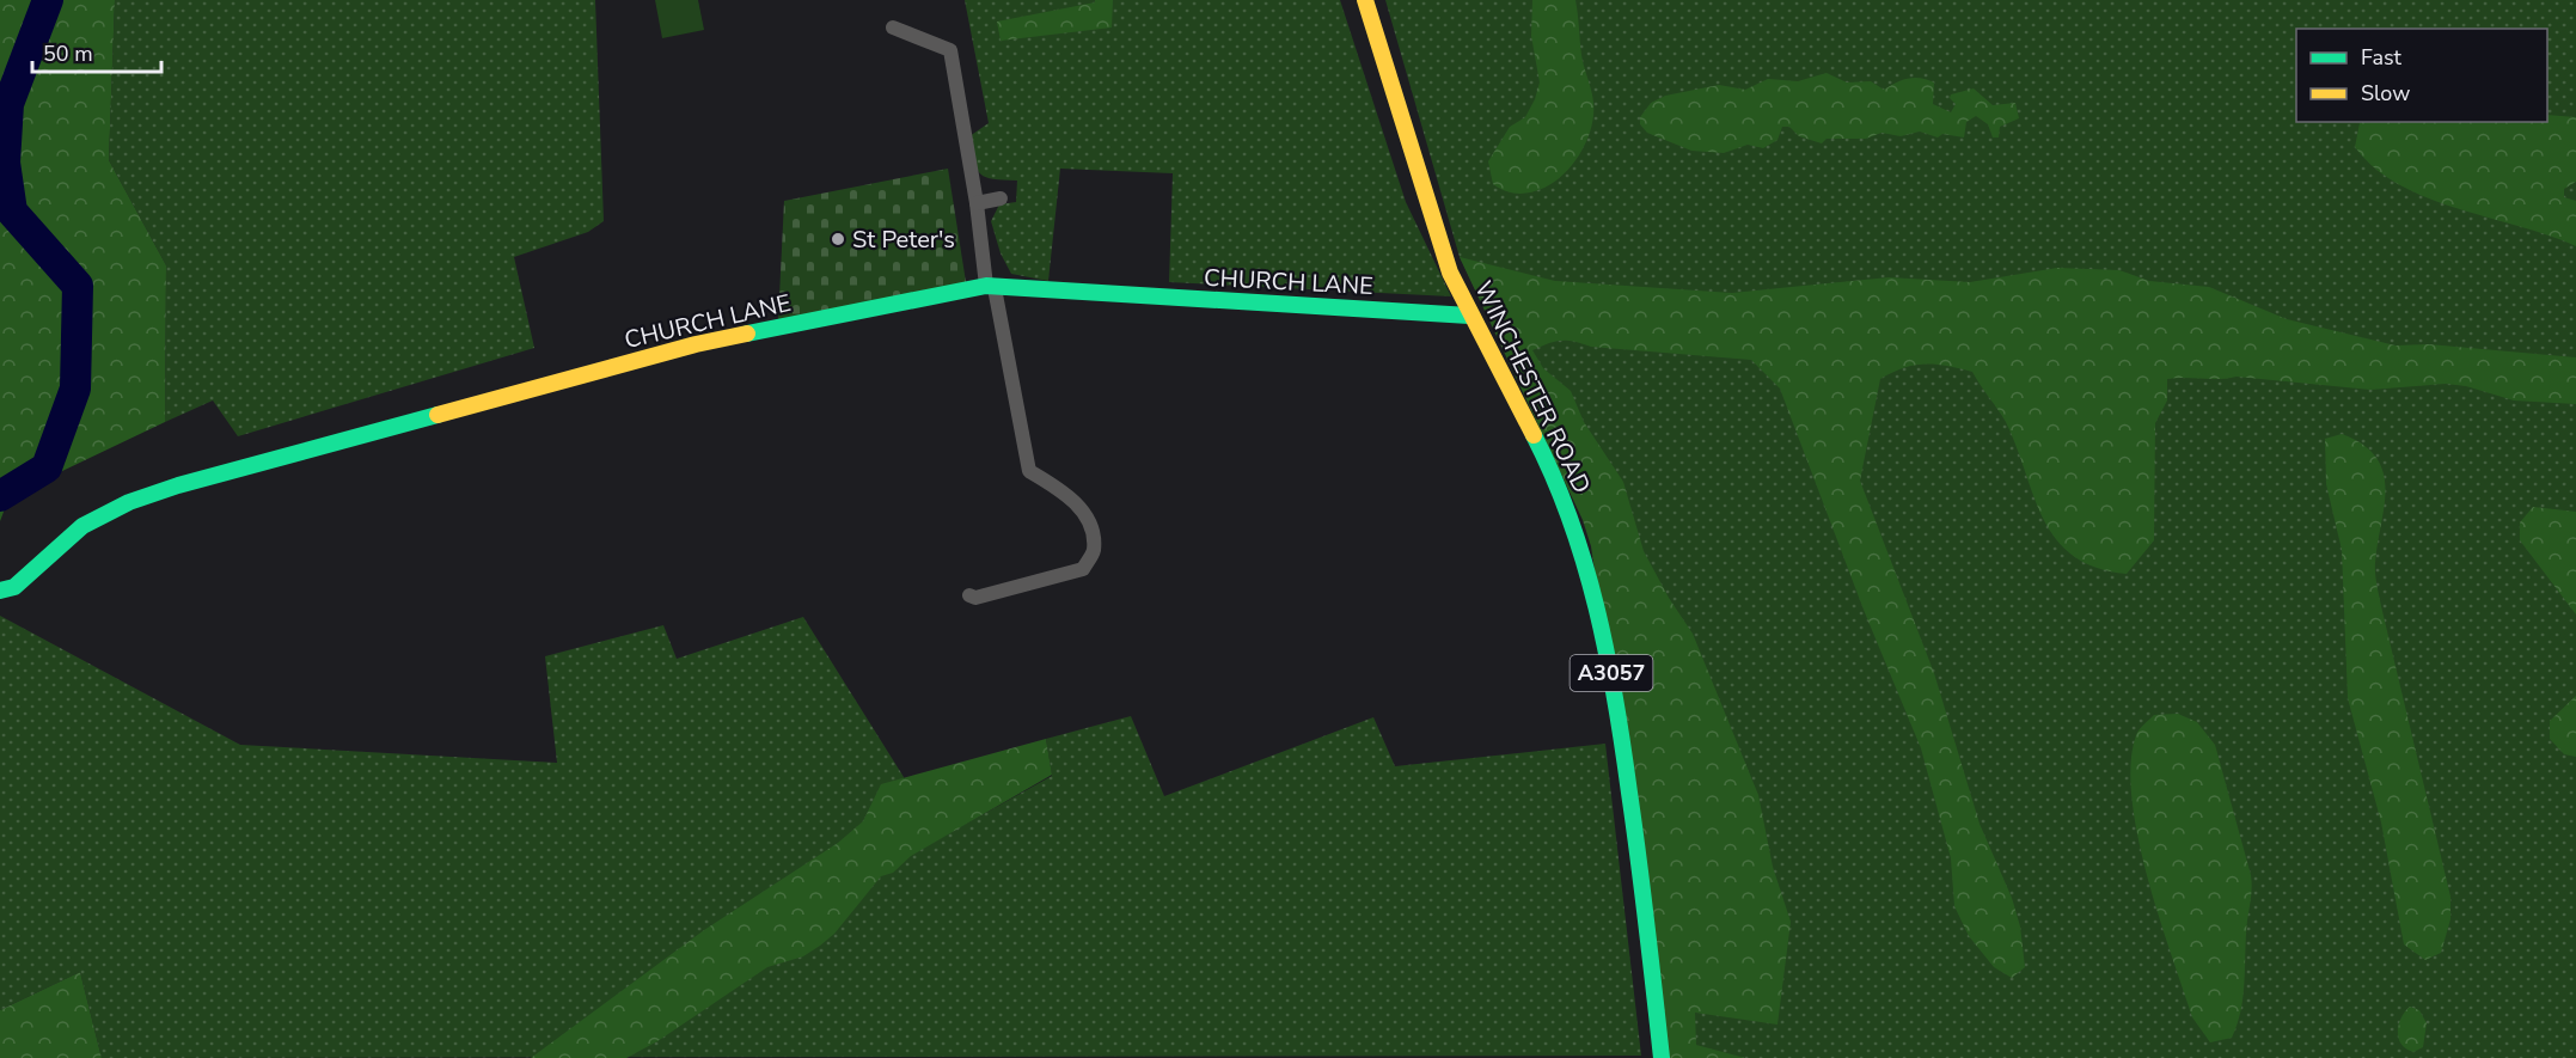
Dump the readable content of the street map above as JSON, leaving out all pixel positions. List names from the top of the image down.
{
  "streets": {
    "street": ["CHURCH LANE", "WINCHESTER ROAD", "A3057"]
  },
  "crossings": [
    ["CHURCH LANE", "WINCHESTER ROAD"]
  ],
  "places": ["St Peter's"],
  "legend": ["Fast", "Slow"],
  "scale_bar": "50 m"
}
